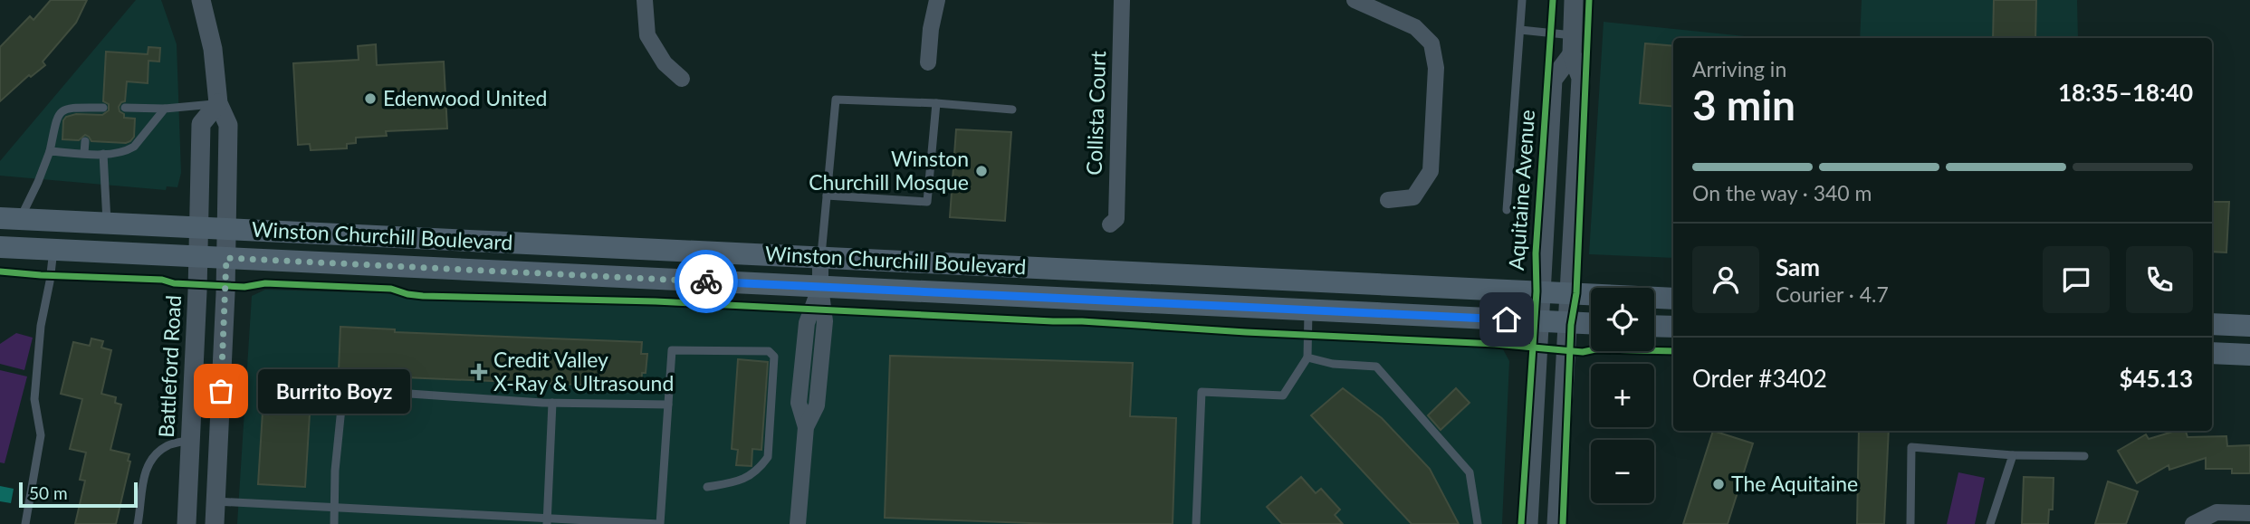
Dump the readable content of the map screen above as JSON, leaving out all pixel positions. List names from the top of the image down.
{
  "streets": {
    "main road": ["Winston Churchill Boulevard"],
    "street": ["Collista Court", "Aquitaine Avenue", "Battleford Road"]
  },
  "crossings": [
    ["Aquitaine Avenue", "Winston Churchill Boulevard"],
    ["Winston Churchill Boulevard", "Battleford Road"]
  ],
  "places": {
    "other": [
      "Edenwood United",
      "Winston Churchill Mosque",
      "Burrito Boyz",
      "The Aquitaine"
    ],
    "health": ["Credit Valley X-Ray & Ultrasound"]
  },
  "scale_bar": "50 m",
  "page": {
    "heading": ["3 min", "Arriving in", "18:35–18:40"],
    "panel": [
      "Sam",
      "Courier · 4.7",
      "Order #3402",
      "$45.13"
    ],
    "bar": "On the way · 340 m",
    "map_buttons": ["+", "−"],
    "bubble": "Burrito Boyz",
    "scale": "50 m"
  }
}
